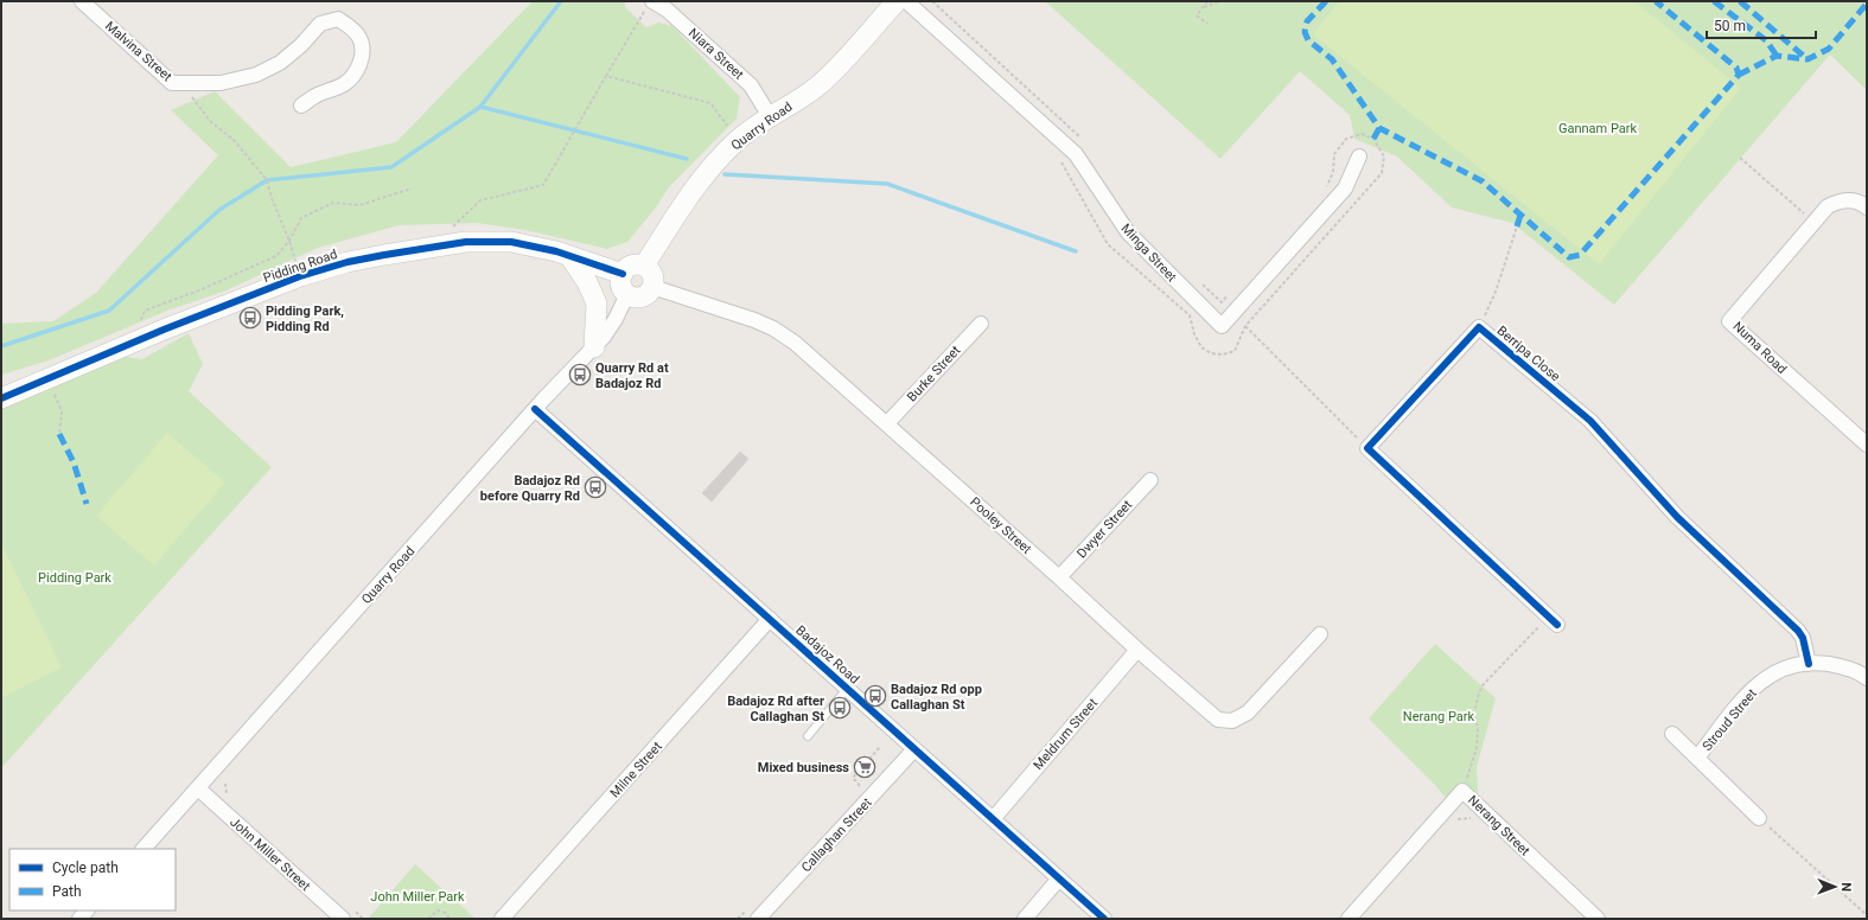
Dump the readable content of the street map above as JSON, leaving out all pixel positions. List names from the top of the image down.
{
  "streets": {
    "street": [
      "Malvina Street",
      "Niara Street",
      "Quarry Road",
      "Minga Street",
      "Pidding Road",
      "Numa Road",
      "Berripa Close",
      "Burke Street",
      "Pooley Street",
      "Dwyer Street",
      "Badajoz Road",
      "Stroud Street",
      "Meldrum Street",
      "Milne Street",
      "Nerang Street",
      "Callaghan Street",
      "John Miller Street"
    ]
  },
  "crossings": [
    ["Niara Street", "Quarry Road"],
    ["Quarry Road", "Pidding Road"],
    ["Quarry Road", "Pooley Street"],
    ["Quarry Road", "Badajoz Road"],
    ["Quarry Road", "John Miller Street"],
    ["Pidding Road", "Pooley Street"],
    ["Berripa Close", "Stroud Street"],
    ["Burke Street", "Pooley Street"],
    ["Pooley Street", "Dwyer Street"],
    ["Pooley Street", "Meldrum Street"],
    ["Badajoz Road", "Meldrum Street"],
    ["Badajoz Road", "Milne Street"],
    ["Badajoz Road", "Callaghan Street"]
  ],
  "parks": [
    "Gannam Park",
    "Pidding Park",
    "Nerang Park",
    "John Miller Park"
  ],
  "places": {
    "bus stop": [
      "Pidding Park, Pidding Rd",
      "Quarry Rd at Badajoz Rd",
      "Badajoz Rd before Quarry Rd",
      "Badajoz Rd opp Callaghan St",
      "Badajoz Rd after Callaghan St"
    ],
    "supermarket": ["Mixed business"]
  },
  "legend": ["Cycle path", "Path"],
  "scale_bar": "50 m",
  "north": "right"
}
